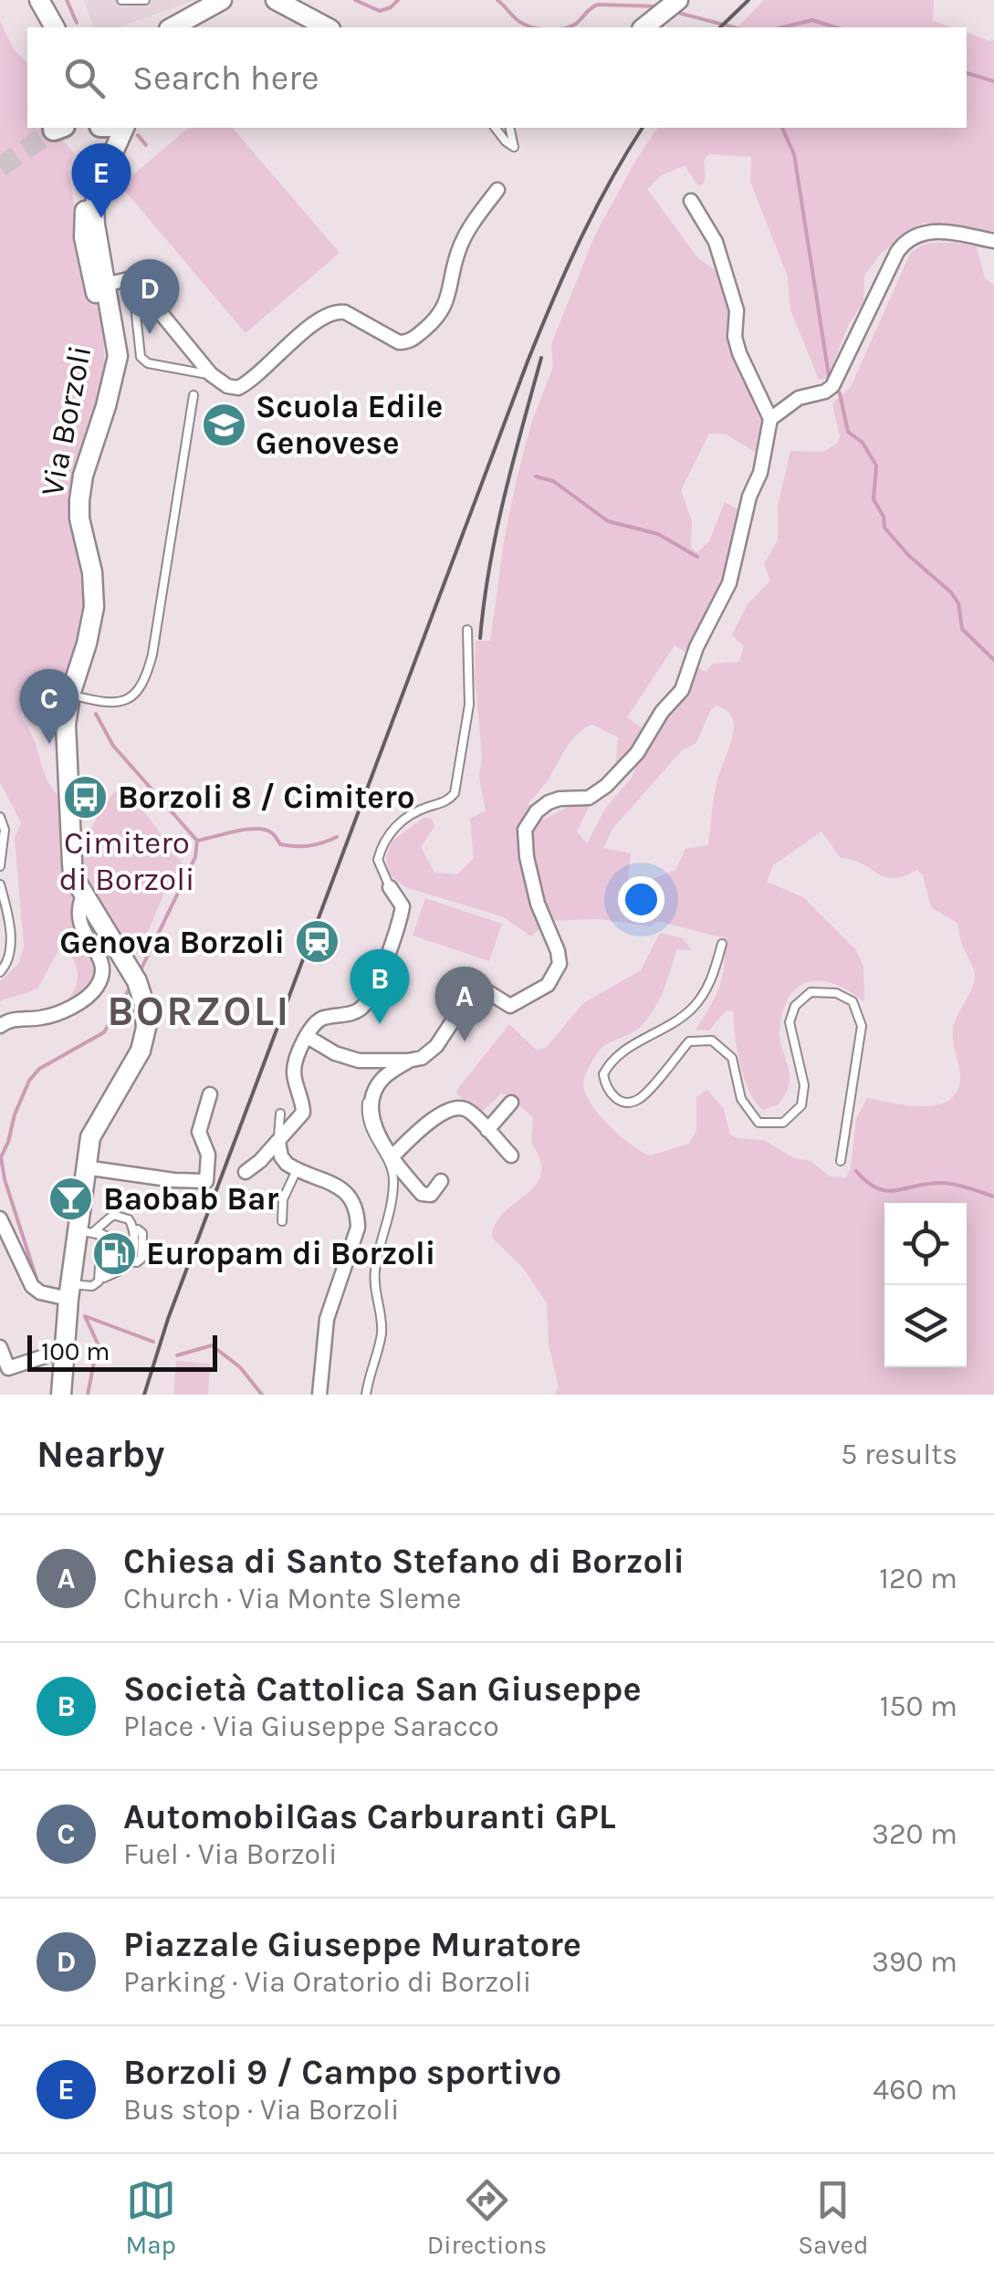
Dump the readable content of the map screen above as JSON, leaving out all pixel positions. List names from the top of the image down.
{
  "streets": {
    "main road": ["Via Borzoli"]
  },
  "districts": ["BORZOLI"],
  "parks": ["Cimitero di Borzoli"],
  "places": {
    "school or university": ["Scuola Edile Genovese"],
    "bus stop": ["Borzoli 8 / Cimitero"],
    "station": ["Genova Borzoli"],
    "bar": ["Baobab Bar"],
    "fuel station": ["Europam di Borzoli"]
  },
  "scale_bar": "100 m",
  "page": {
    "search": "Search here",
    "pins": [
      "E",
      "D",
      "C",
      "B",
      "A"
    ],
    "scale": "100 m",
    "heading": ["Nearby", "5 results"],
    "list": [
      {
        "mark": "A",
        "name": "Chiesa di Santo Stefano di Borzoli",
        "note": "Church · Via Monte Sleme",
        "value": "120 m"
      },
      {
        "mark": "B",
        "name": "Società Cattolica San Giuseppe",
        "note": "Place · Via Giuseppe Saracco",
        "value": "150 m"
      },
      {
        "mark": "C",
        "name": "AutomobilGas Carburanti GPL",
        "note": "Fuel · Via Borzoli",
        "value": "320 m"
      },
      {
        "mark": "D",
        "name": "Piazzale Giuseppe Muratore",
        "note": "Parking · Via Oratorio di Borzoli",
        "value": "390 m"
      },
      {
        "mark": "E",
        "name": "Borzoli 9 / Campo sportivo",
        "note": "Bus stop · Via Borzoli",
        "value": "460 m"
      }
    ],
    "nav": ["Map", "Directions", "Saved"]
  }
}
